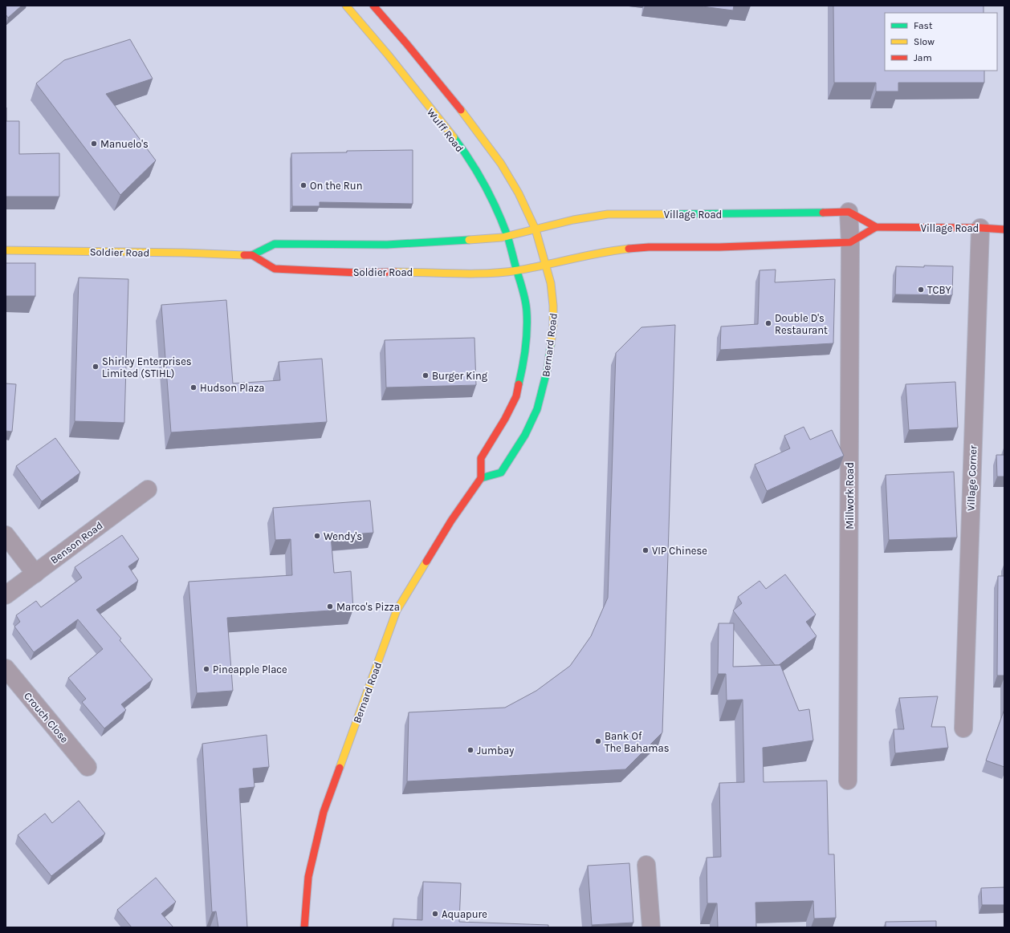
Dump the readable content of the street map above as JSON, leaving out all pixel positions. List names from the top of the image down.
{
  "streets": {
    "main road": [
      "Wulff Road",
      "Village Road",
      "Soldier Road",
      "Bernard Road"
    ],
    "street": [
      "Village Corner",
      "Millwork Road",
      "Benson Road",
      "Crouch Close"
    ]
  },
  "crossings": [
    ["Wulff Road", "Village Road"],
    ["Wulff Road", "Soldier Road"],
    ["Village Road", "Soldier Road"],
    ["Village Road", "Village Corner"],
    ["Village Road", "Millwork Road"]
  ],
  "places": [
    "Manuelo's",
    "On the Run",
    "TCBY",
    "Double D's Restaurant",
    "Shirley Enterprises Limited (STIHL)",
    "Burger King",
    "Hudson Plaza",
    "Wendy's",
    "VIP Chinese",
    "Marco's Pizza",
    "Pineapple Place",
    "Bank Of The Bahamas",
    "Jumbay",
    "Aquapure"
  ],
  "legend": ["Fast", "Slow", "Jam"]
}
